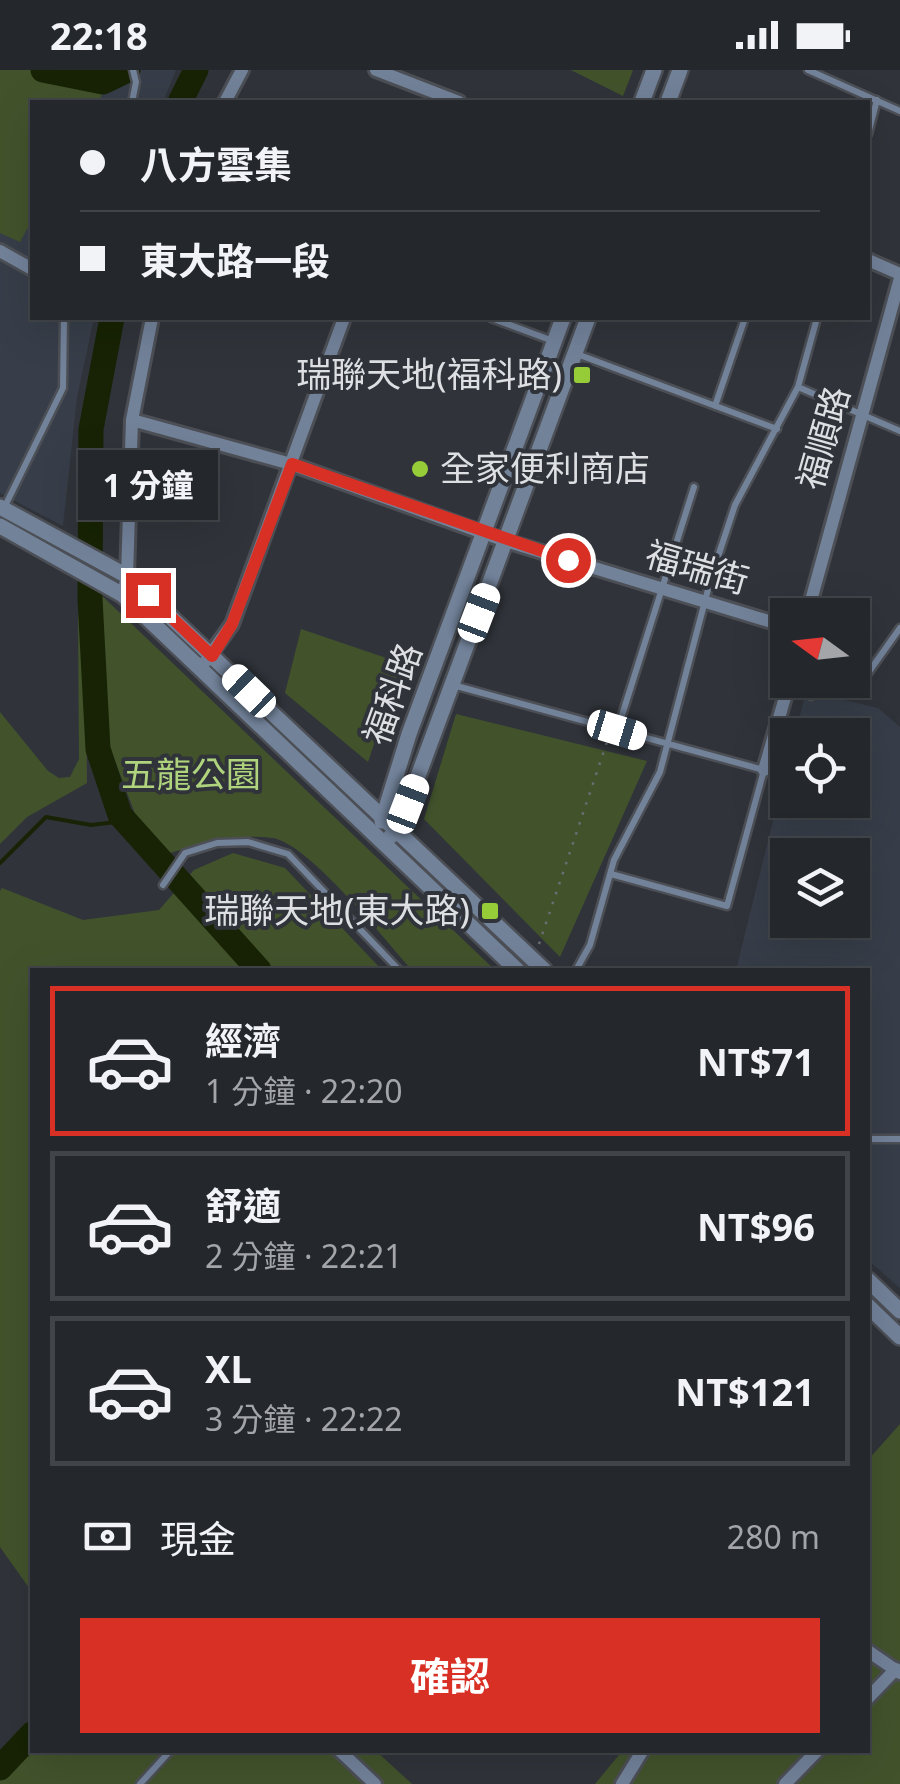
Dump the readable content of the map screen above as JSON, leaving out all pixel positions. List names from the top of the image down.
{
  "streets": {
    "street": ["福順路", "福瑞街", "福科路"]
  },
  "crossings": [
    ["福瑞街", "福科路"]
  ],
  "parks": ["五龍公園"],
  "places": {
    "transit": ["瑞聯天地(福科路)", "瑞聯天地(東大路)"],
    "other": ["全家便利商店"]
  },
  "north": "left",
  "page": {
    "status": "22:18",
    "banner": ["八方雲集", "東大路一段"],
    "bubble": "1 分鐘",
    "list": [
      {
        "name": "經濟",
        "note": "1 分鐘 · 22:20",
        "value": "NT$71"
      },
      {
        "name": "舒適",
        "note": "2 分鐘 · 22:21",
        "value": "NT$96"
      },
      {
        "name": "XL",
        "note": "3 分鐘 · 22:22",
        "value": "NT$121"
      }
    ],
    "pay": ["現金", "280 m"],
    "buttons": "確認"
  }
}
